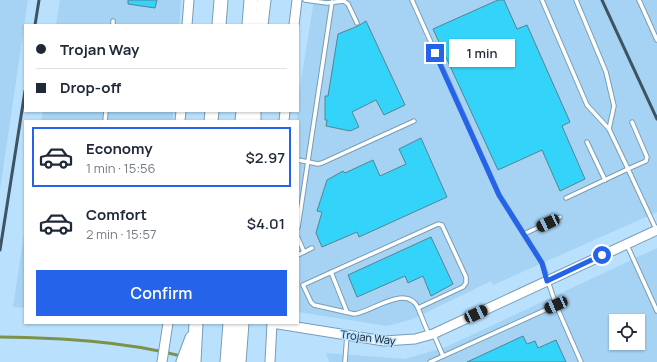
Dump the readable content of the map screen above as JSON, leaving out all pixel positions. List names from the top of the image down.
{
  "streets": {
    "street": ["Trojan Way"]
  },
  "page": {
    "banner": ["Trojan Way", "Drop-off"],
    "bubble": "1 min",
    "list": [
      {
        "name": "Economy",
        "note": "1 min · 15:56",
        "value": "$2.97"
      },
      {
        "name": "Comfort",
        "note": "2 min · 15:57",
        "value": "$4.01"
      }
    ],
    "buttons": "Confirm"
  }
}
